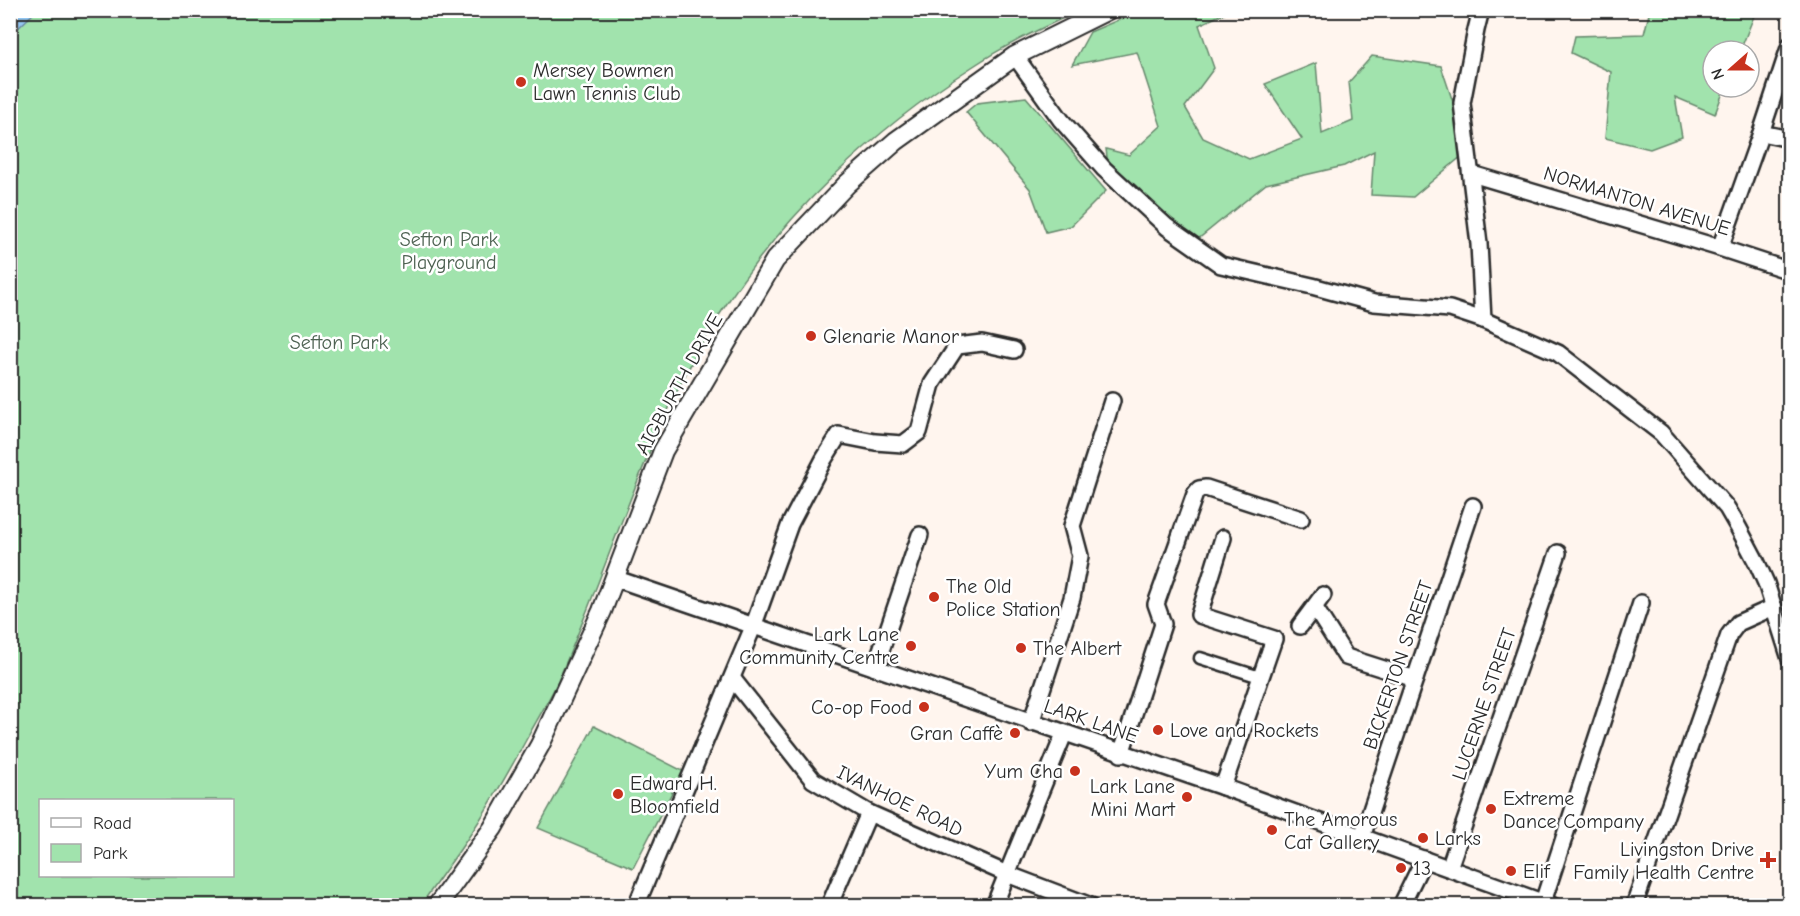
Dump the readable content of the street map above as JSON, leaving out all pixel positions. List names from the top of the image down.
{
  "streets": {
    "street": [
      "NORMANTON AVENUE",
      "AIGBURTH DRIVE",
      "BICKERTON STREET",
      "LUCERNE STREET",
      "LARK LANE",
      "IVANHOE ROAD"
    ]
  },
  "crossings": [
    ["AIGBURTH DRIVE", "LARK LANE"],
    ["BICKERTON STREET", "LARK LANE"],
    ["LUCERNE STREET", "LARK LANE"]
  ],
  "parks": ["Sefton Park Playground", "Sefton Park"],
  "places": {
    "other": [
      "Mersey Bowmen Lawn Tennis Club",
      "Glenarie Manor",
      "The Old Police Station",
      "Lark Lane Community Centre",
      "The Albert",
      "Co-op Food",
      "Love and Rockets",
      "Gran Caffè",
      "Yum Cha",
      "Edward H. Bloomfield",
      "Lark Lane Mini Mart",
      "Extreme Dance Company",
      "The Amorous Cat Gallery",
      "Larks",
      "13",
      "Elif"
    ],
    "health": ["Livingston Drive Family Health Centre"]
  },
  "legend": ["Road", "Park"],
  "north": "left"
}
